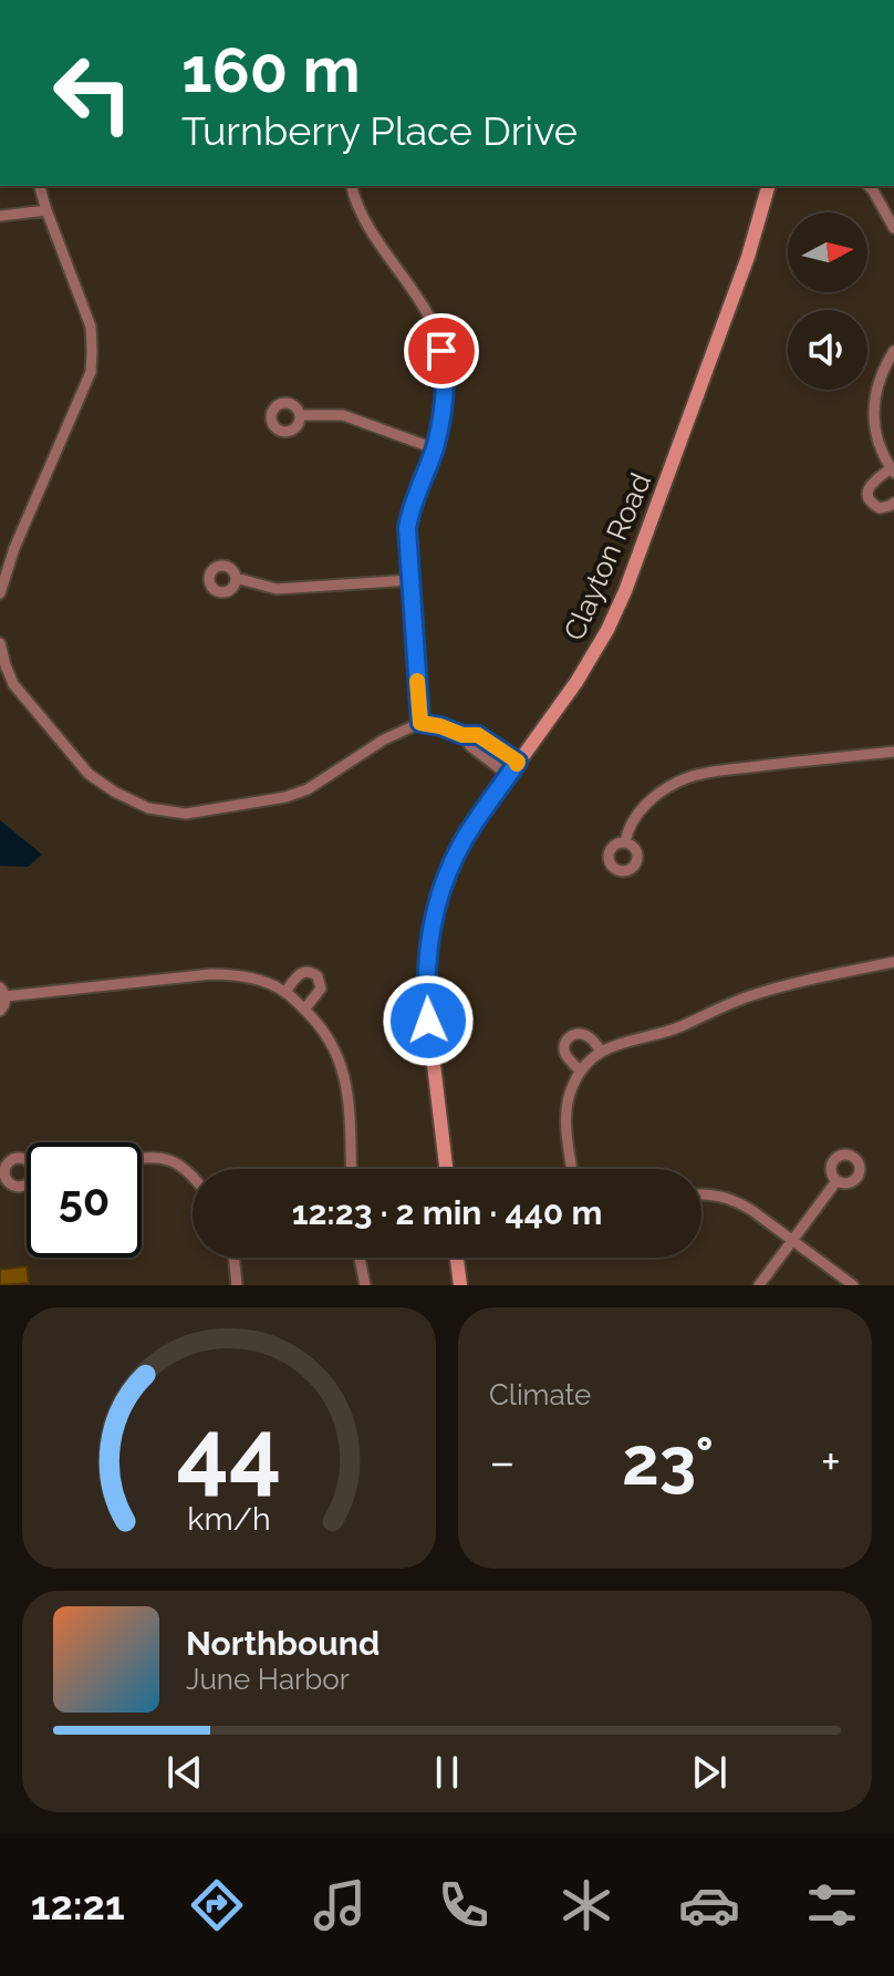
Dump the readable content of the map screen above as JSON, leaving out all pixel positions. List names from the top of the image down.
{
  "streets": {
    "main road": ["Clayton Road"]
  },
  "north": "right",
  "page": {
    "turn": ["160 m", "Turnberry Place Drive"],
    "limit": "50",
    "trip": "12:23 · 2 min · 440 m",
    "tile": "Climate",
    "heat": ["−", "23°", "+"],
    "song": ["Northbound", "June Harbor"],
    "tabs": "12:21",
    "gauge": ["44", "km/h"]
  }
}
